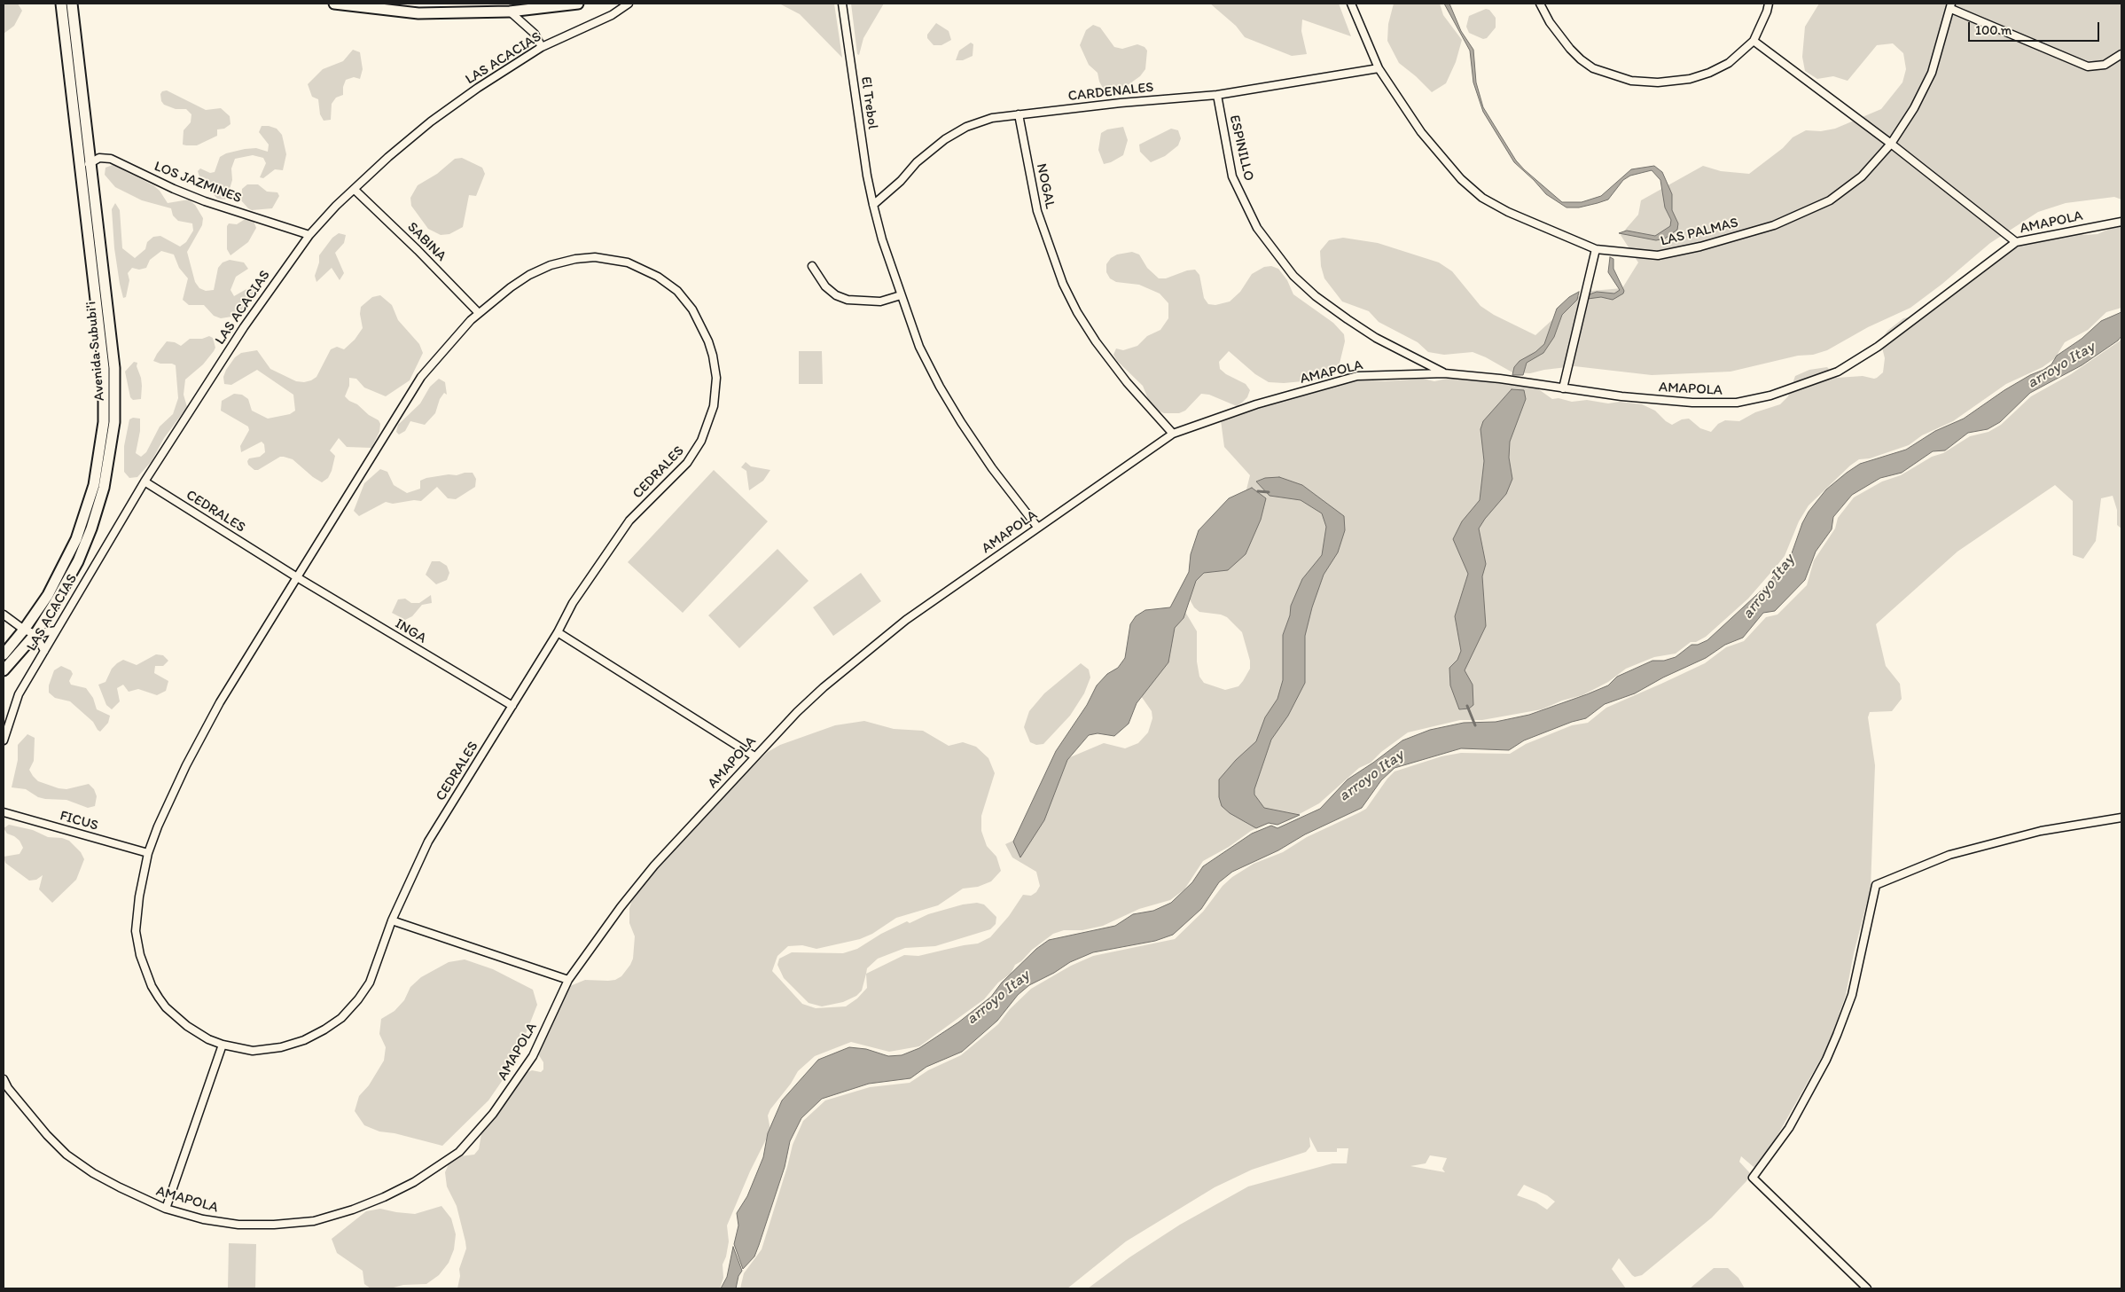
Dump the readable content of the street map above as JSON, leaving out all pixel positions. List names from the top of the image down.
{
  "streets": {
    "street": [
      "LAS ACACIAS",
      "CARDENALES",
      "El Trebol",
      "ESPINILLO",
      "LOS JAZMINES",
      "NOGAL",
      "AMAPOLA",
      "LAS PALMAS",
      "SABINA",
      "Avenida Sububi'i",
      "CEDRALES",
      "INGA",
      "FICUS"
    ]
  },
  "crossings": [
    ["LAS ACACIAS", "LOS JAZMINES"],
    ["LAS ACACIAS", "SABINA"],
    ["LAS ACACIAS", "CEDRALES"],
    ["CARDENALES", "El Trebol"],
    ["CARDENALES", "ESPINILLO"],
    ["CARDENALES", "NOGAL"],
    ["CARDENALES", "LAS PALMAS"],
    ["El Trebol", "AMAPOLA"],
    ["ESPINILLO", "AMAPOLA"],
    ["LOS JAZMINES", "Avenida Sububi'i"],
    ["NOGAL", "AMAPOLA"],
    ["SABINA", "CEDRALES"],
    ["CEDRALES", "INGA"],
    ["CEDRALES", "FICUS"]
  ],
  "water": ["arroyo Itay"],
  "scale_bar": "100 m"
}
